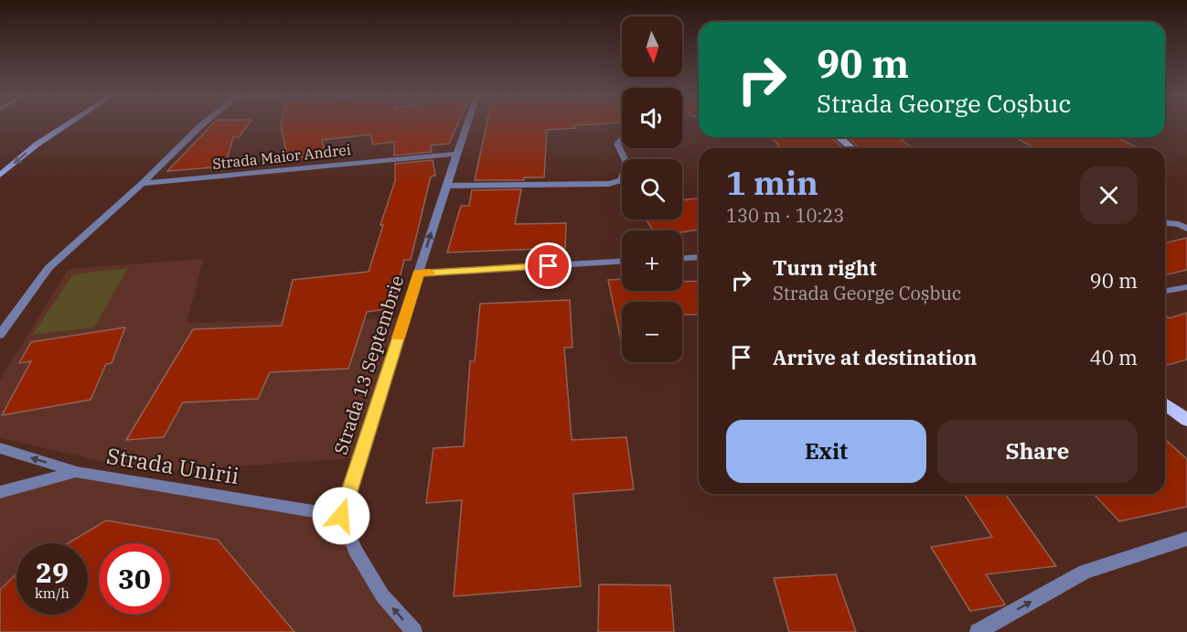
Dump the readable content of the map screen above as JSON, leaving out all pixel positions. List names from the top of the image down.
{
  "streets": {
    "street": ["Strada Maior Andrei", "Strada 13 Septembrie", "Strada Unirii"]
  },
  "crossings": [
    ["Strada Maior Andrei", "Strada 13 Septembrie"],
    ["Strada 13 Septembrie", "Strada Unirii"]
  ],
  "north": "bottom",
  "page": {
    "map_buttons": ["+", "−"],
    "turn": ["90 m", "Strada George Coșbuc"],
    "heading": ["1 min", "130 m · 10:23"],
    "list": [
      {
        "name": "Turn right",
        "note": "Strada George Coșbuc",
        "value": "90 m"
      },
      {
        "name": "Arrive at destination",
        "value": "40 m"
      }
    ],
    "buttons": ["Exit", "Share"],
    "speed": "29 km/h",
    "limit": "30"
  }
}
